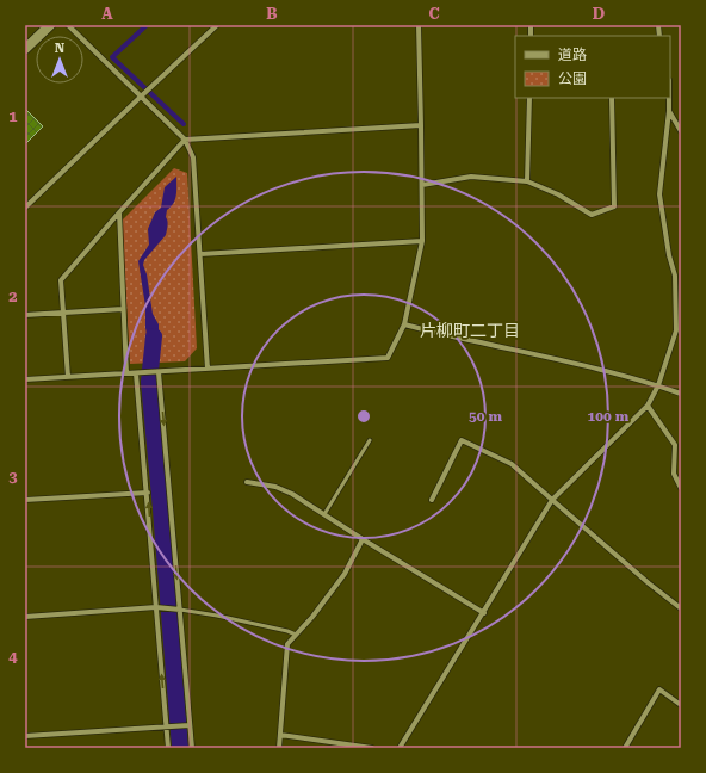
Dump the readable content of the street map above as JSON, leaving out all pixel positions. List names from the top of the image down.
{
  "districts": ["片柳町二丁目"],
  "legend": ["道路", "公園"],
  "north": "top",
  "grid": {
    "columns": [
      "A",
      "B",
      "C",
      "D"
    ],
    "rows": [
      "1",
      "2",
      "3",
      "4"
    ]
  },
  "rings": ["50 m", "100 m"]
}
